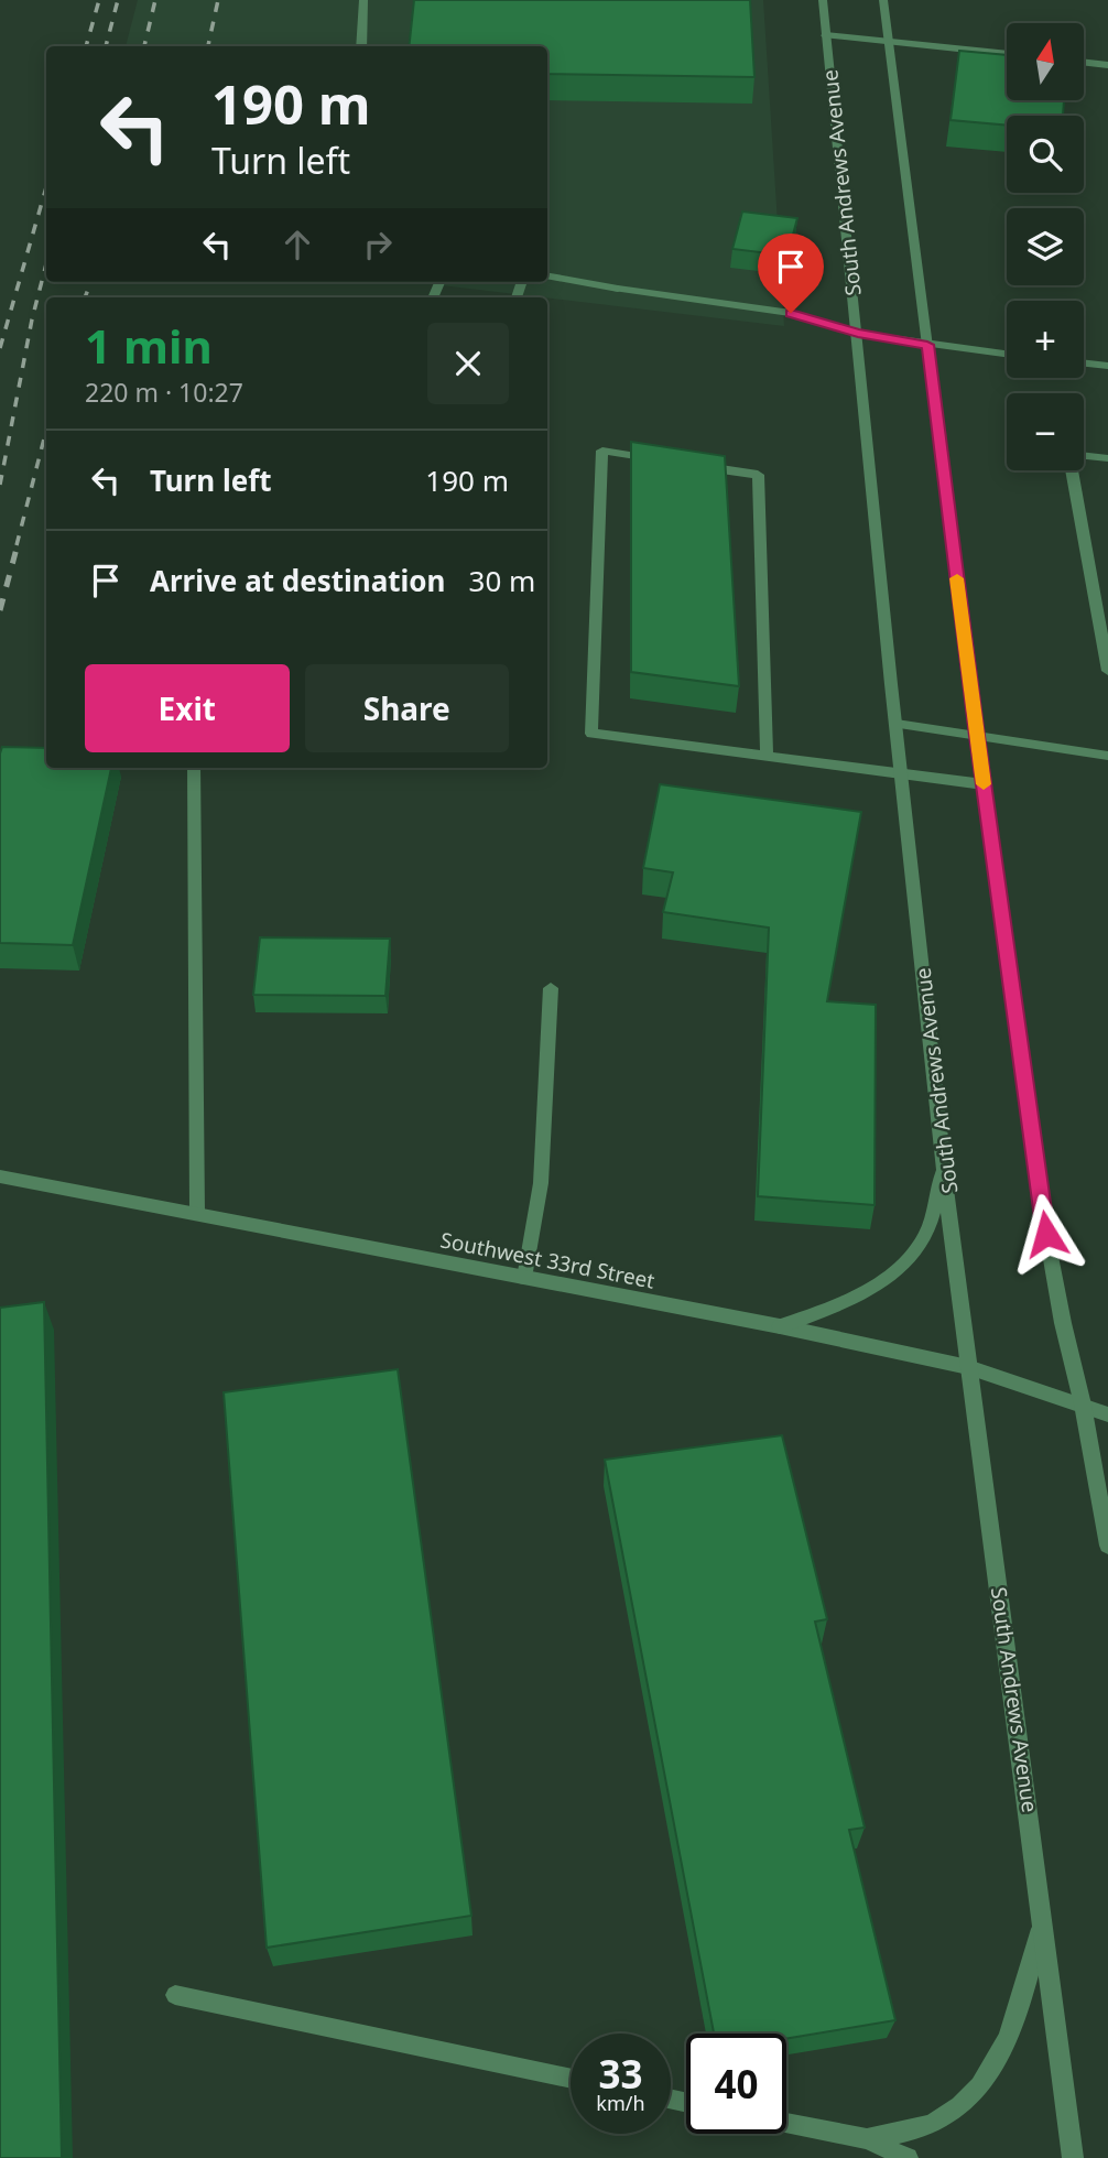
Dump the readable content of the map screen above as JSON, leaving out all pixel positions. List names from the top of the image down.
{
  "streets": {
    "street": ["South Andrews Avenue", "Southwest 33rd Street"]
  },
  "crossings": [
    ["South Andrews Avenue", "Southwest 33rd Street"]
  ],
  "north": "top",
  "page": {
    "map_buttons": ["+", "−"],
    "turn": ["190 m", "Turn left"],
    "heading": ["1 min", "220 m · 10:27"],
    "list": [
      {
        "name": "Turn left",
        "value": "190 m"
      },
      {
        "name": "Arrive at destination",
        "value": "30 m"
      }
    ],
    "buttons": ["Exit", "Share"],
    "speed": "33 km/h",
    "limit": "40"
  }
}
